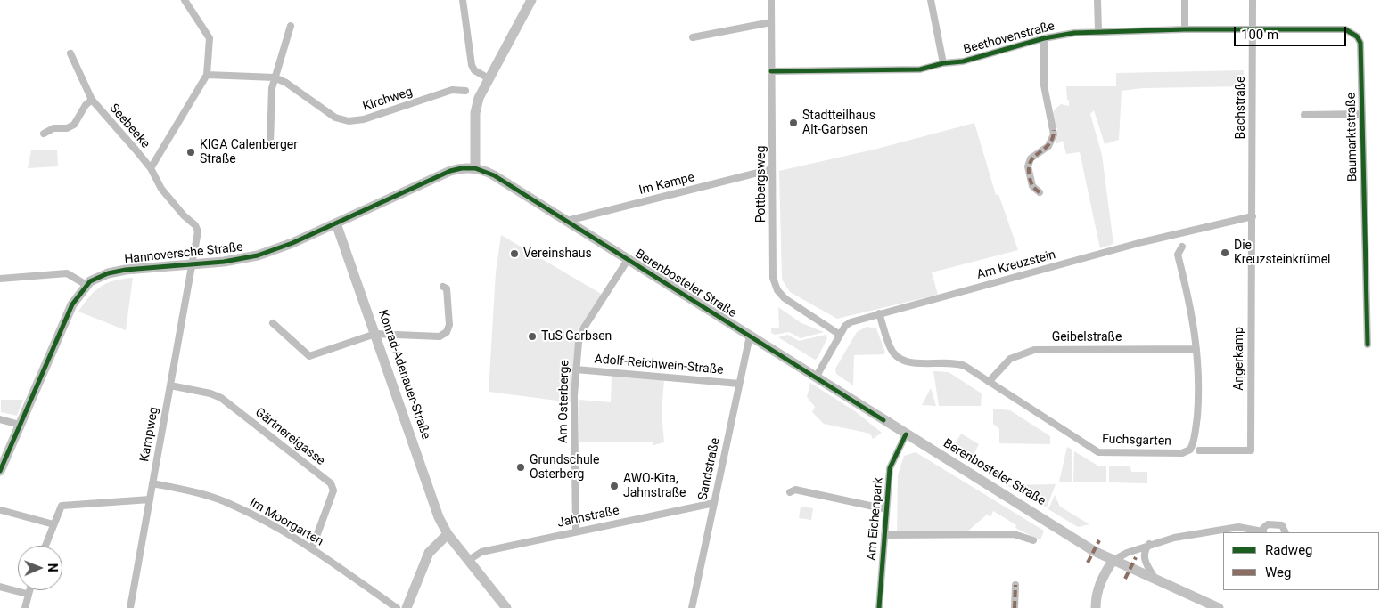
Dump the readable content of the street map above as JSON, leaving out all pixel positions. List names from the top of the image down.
{
  "streets": {
    "street": [
      "Beethovenstraße",
      "Kirchweg",
      "Bachstraße",
      "Seebeeke",
      "Baumarktstraße",
      "Im Kampe",
      "Pottbergsweg",
      "Hannoversche Straße",
      "Am Kreuzstein",
      "Berenbosteler Straße",
      "Geibelstraße",
      "Angerkamp",
      "Adolf-Reichwein-Straße",
      "Konrad-Adenauer-Straße",
      "Am Osterberge",
      "Kampweg",
      "Gärtnereigasse",
      "Fuchsgarten",
      "Sandstraße",
      "Jahnstraße",
      "Am Eichenpark",
      "Im Moorgarten"
    ]
  },
  "crossings": [
    ["Beethovenstraße", "Bachstraße"],
    ["Beethovenstraße", "Baumarktstraße"],
    ["Beethovenstraße", "Pottbergsweg"],
    ["Bachstraße", "Baumarktstraße"],
    ["Bachstraße", "Am Kreuzstein"],
    ["Bachstraße", "Angerkamp"],
    ["Seebeeke", "Hannoversche Straße"],
    ["Seebeeke", "Kampweg"],
    ["Im Kampe", "Pottbergsweg"],
    ["Im Kampe", "Berenbosteler Straße"],
    ["Pottbergsweg", "Am Kreuzstein"],
    ["Hannoversche Straße", "Berenbosteler Straße"],
    ["Hannoversche Straße", "Konrad-Adenauer-Straße"],
    ["Hannoversche Straße", "Kampweg"],
    ["Am Kreuzstein", "Berenbosteler Straße"],
    ["Am Kreuzstein", "Angerkamp"],
    ["Am Kreuzstein", "Fuchsgarten"],
    ["Berenbosteler Straße", "Am Osterberge"],
    ["Berenbosteler Straße", "Sandstraße"],
    ["Berenbosteler Straße", "Am Eichenpark"],
    ["Geibelstraße", "Fuchsgarten"],
    ["Adolf-Reichwein-Straße", "Am Osterberge"],
    ["Adolf-Reichwein-Straße", "Sandstraße"],
    ["Konrad-Adenauer-Straße", "Jahnstraße"],
    ["Am Osterberge", "Jahnstraße"],
    ["Kampweg", "Gärtnereigasse"],
    ["Kampweg", "Im Moorgarten"],
    ["Gärtnereigasse", "Im Moorgarten"],
    ["Sandstraße", "Jahnstraße"]
  ],
  "places": [
    "Stadtteilhaus Alt-Garbsen",
    "KIGA Calenberger Straße",
    "Die Kreuzsteinkrümel",
    "Vereinshaus",
    "TuS Garbsen",
    "Grundschule Osterberg",
    "AWO-Kita, Jahnstraße"
  ],
  "legend": ["Radweg", "Weg"],
  "scale_bar": "100 m",
  "north": "right"
}
